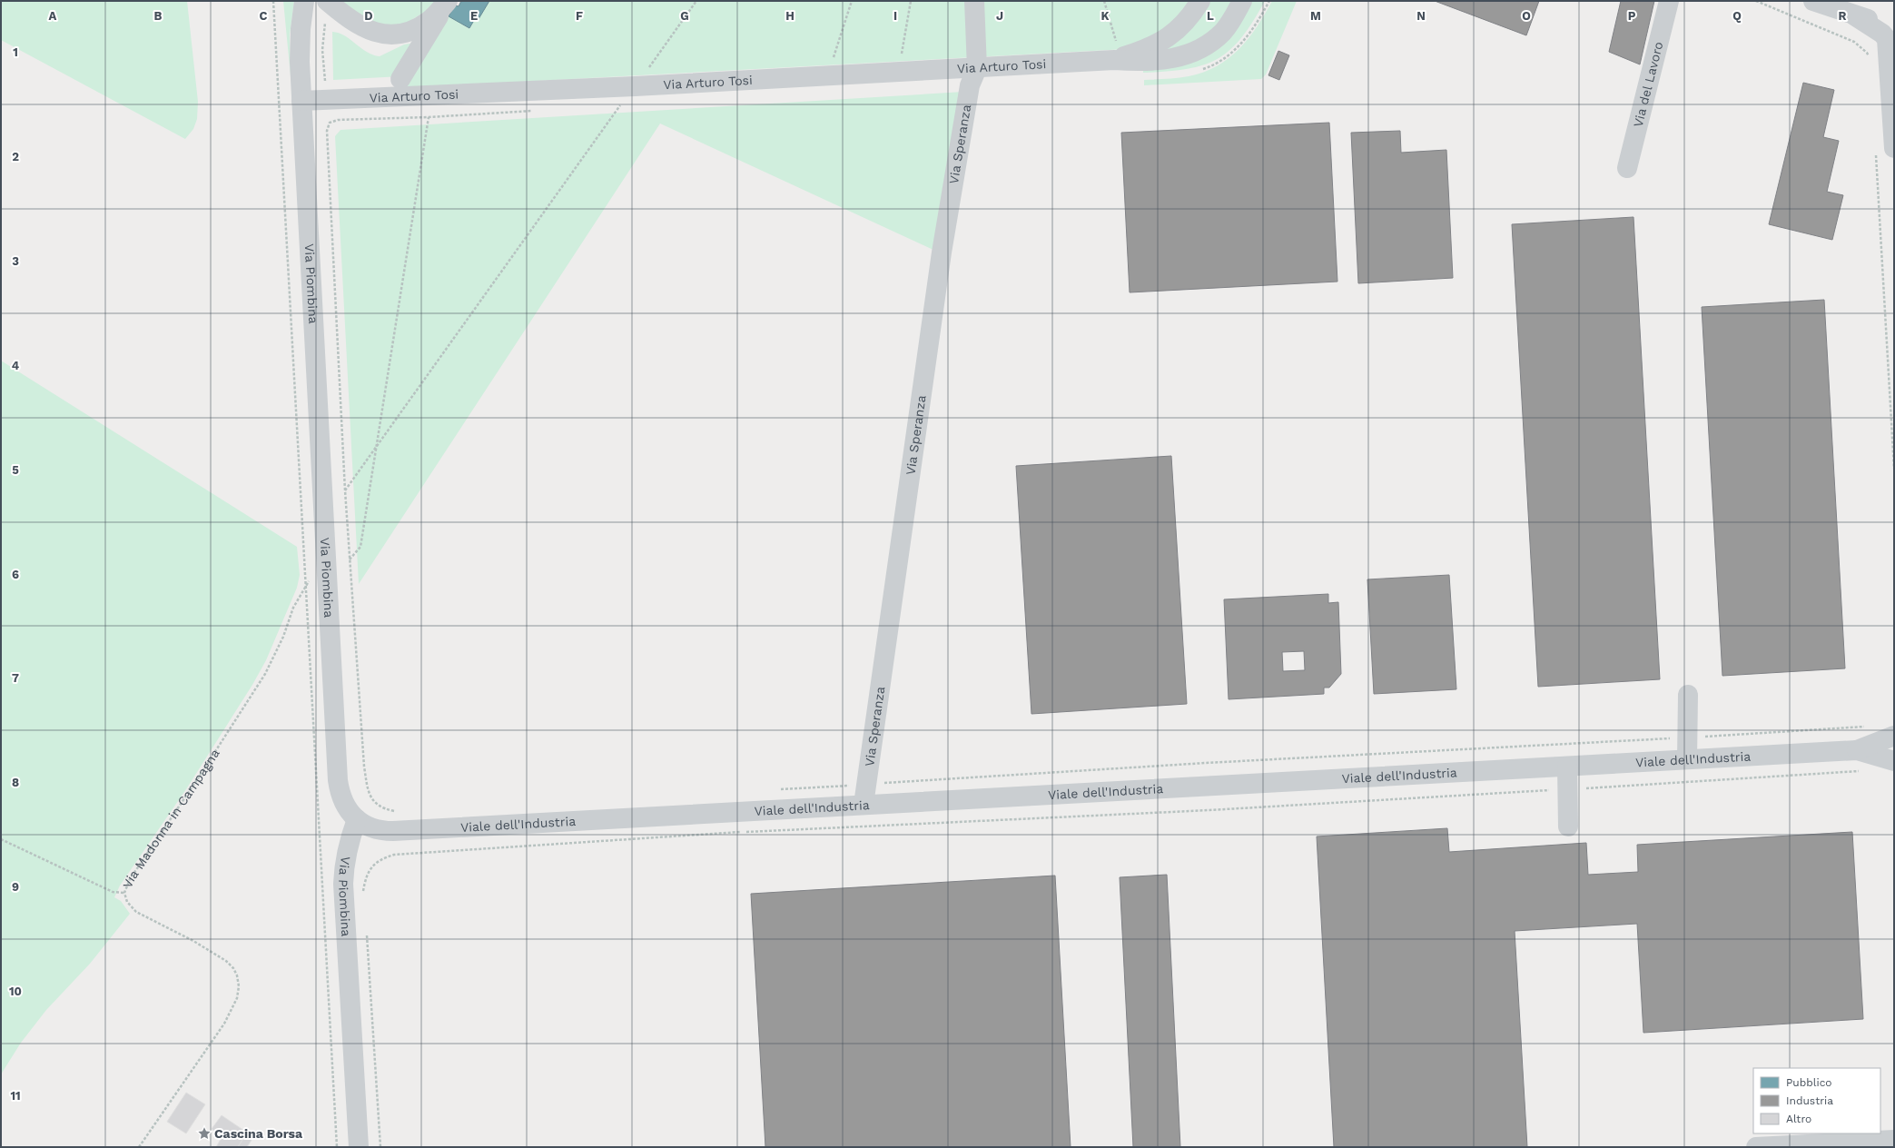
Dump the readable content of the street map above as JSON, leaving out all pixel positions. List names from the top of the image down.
{
  "streets": {
    "street": [
      "Via Arturo Tosi",
      "Via del Lavoro",
      "Via Speranza",
      "Via Piombina",
      "Viale dell'Industria"
    ],
    "path": ["Via Madonna in Campagna"]
  },
  "crossings": [
    ["Via Arturo Tosi", "Via Speranza"],
    ["Via Arturo Tosi", "Via Piombina"],
    ["Via Speranza", "Viale dell'Industria"],
    ["Via Piombina", "Viale dell'Industria"],
    ["Via Piombina", "Via Madonna in Campagna"]
  ],
  "places": {
    "place": ["Cascina Borsa"]
  },
  "legend": ["Pubblico", "Industria", "Altro"],
  "grid": {
    "columns": [
      "A",
      "B",
      "C",
      "D",
      "E",
      "F",
      "G",
      "H",
      "I",
      "J",
      "K",
      "L",
      "M",
      "N",
      "O",
      "P",
      "Q",
      "R"
    ],
    "rows": [
      "1",
      "2",
      "3",
      "4",
      "5",
      "6",
      "7",
      "8",
      "9",
      "10",
      "11"
    ]
  }
}
